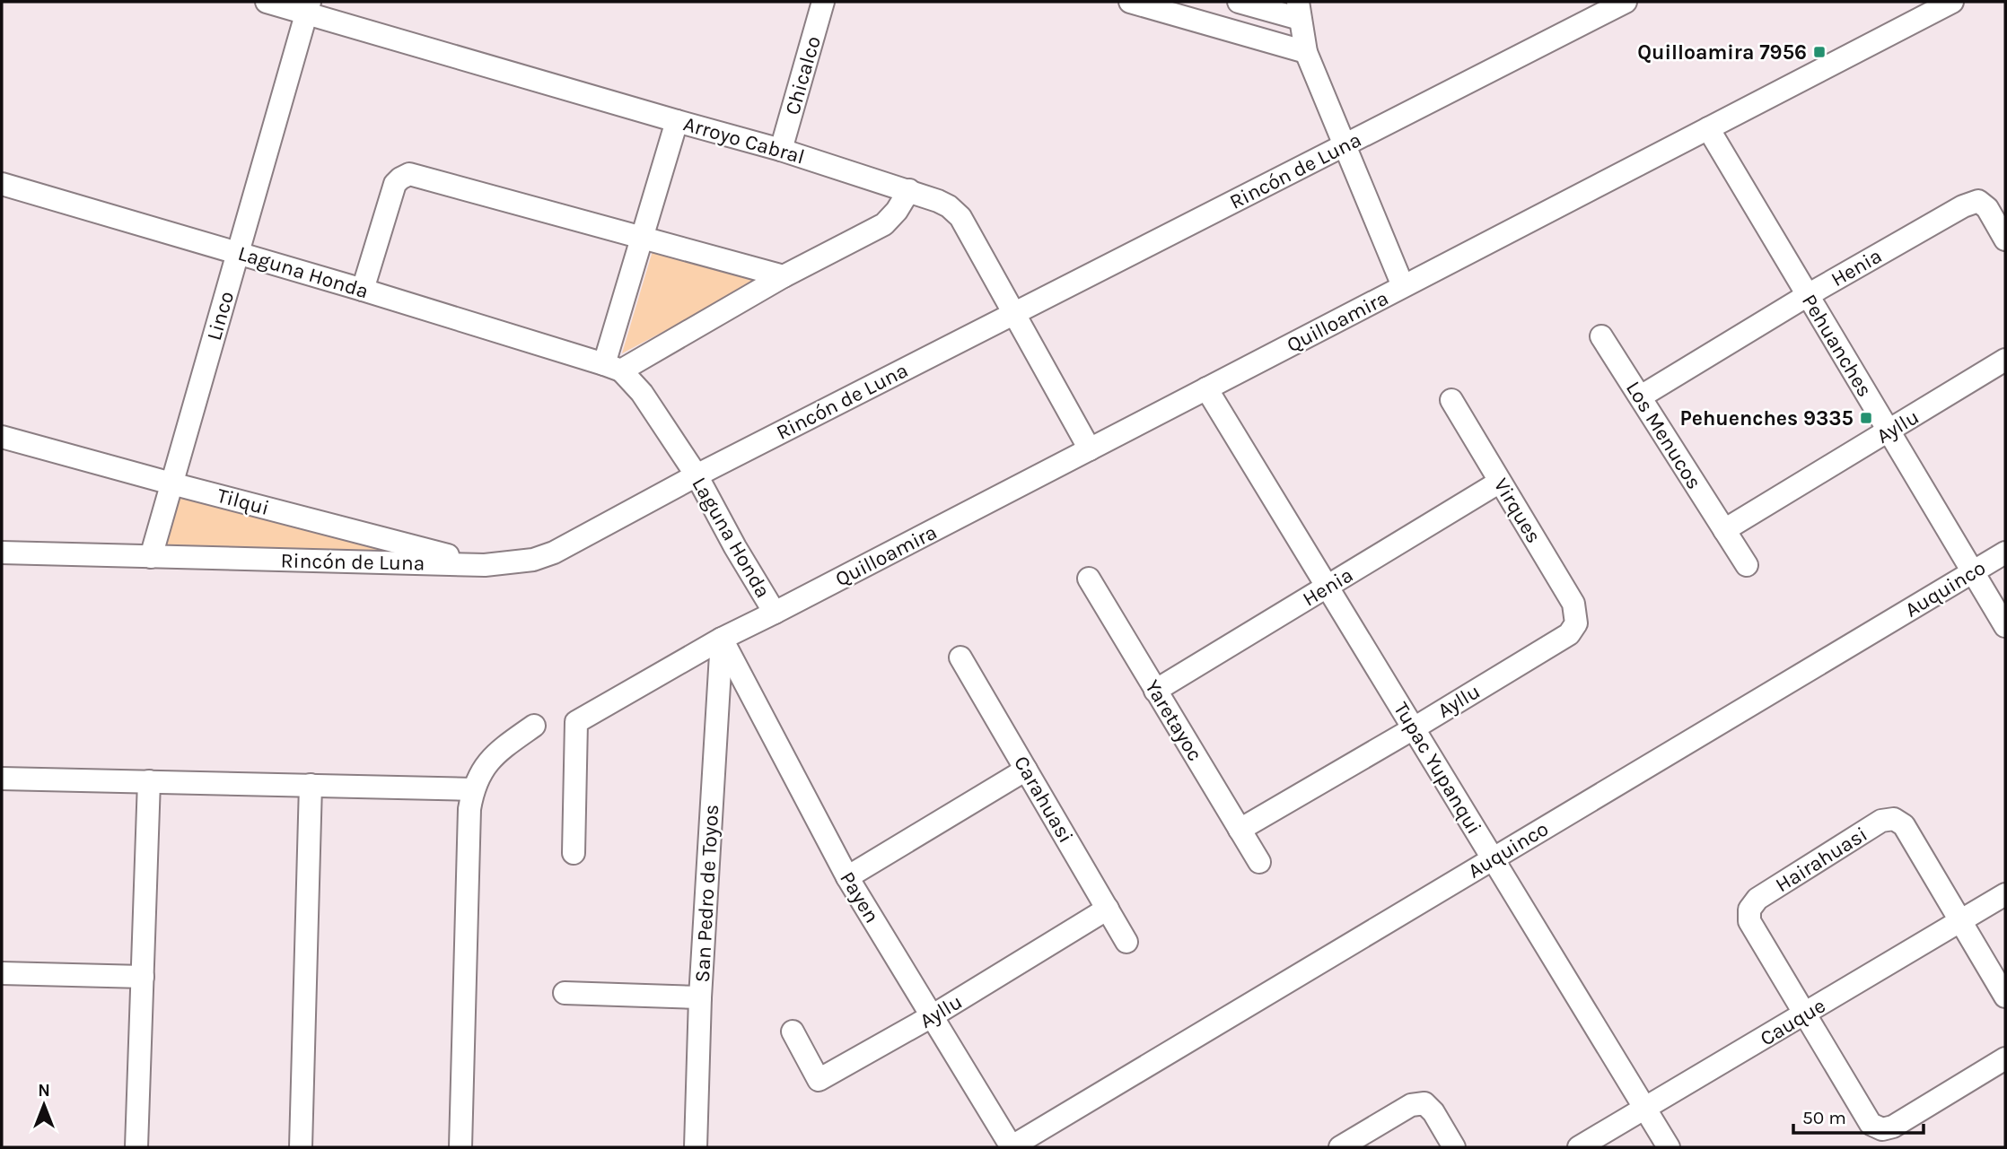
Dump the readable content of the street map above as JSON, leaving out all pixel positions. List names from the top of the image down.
{
  "streets": {
    "street": [
      "Chicalco",
      "Arroyo Cabral",
      "Rincón de Luna",
      "Henia",
      "Laguna Honda",
      "Linco",
      "Quilloamira",
      "Pehuanches",
      "Ayllu",
      "Los Menucos",
      "Tilqui",
      "Virques",
      "Auquinco",
      "Yaretayoc",
      "Tupac Yupanqui",
      "Carahuasi",
      "Hairahuasi",
      "San Pedro de Toyos",
      "Payen",
      "Cauque"
    ]
  },
  "crossings": [
    ["Chicalco", "Arroyo Cabral"],
    ["Arroyo Cabral", "Rincón de Luna"],
    ["Arroyo Cabral", "Linco"],
    ["Arroyo Cabral", "Quilloamira"],
    ["Rincón de Luna", "Laguna Honda"],
    ["Rincón de Luna", "Linco"],
    ["Rincón de Luna", "Tilqui"],
    ["Henia", "Pehuanches"],
    ["Henia", "Los Menucos"],
    ["Henia", "Virques"],
    ["Henia", "Yaretayoc"],
    ["Henia", "Tupac Yupanqui"],
    ["Laguna Honda", "Linco"],
    ["Laguna Honda", "Quilloamira"],
    ["Linco", "Tilqui"],
    ["Quilloamira", "Pehuanches"],
    ["Quilloamira", "Tupac Yupanqui"],
    ["Quilloamira", "San Pedro de Toyos"],
    ["Quilloamira", "Payen"],
    ["Pehuanches", "Ayllu"],
    ["Pehuanches", "Auquinco"],
    ["Ayllu", "Los Menucos"],
    ["Ayllu", "Virques"],
    ["Ayllu", "Yaretayoc"],
    ["Ayllu", "Tupac Yupanqui"],
    ["Ayllu", "Carahuasi"],
    ["Ayllu", "Payen"],
    ["Auquinco", "Tupac Yupanqui"],
    ["Auquinco", "Payen"],
    ["Tupac Yupanqui", "Cauque"],
    ["Hairahuasi", "Cauque"],
    ["San Pedro de Toyos", "Payen"]
  ],
  "places": {
    "transit": ["Quilloamira 7956", "Pehuenches 9335"]
  },
  "scale_bar": "50 m",
  "north": "top"
}
